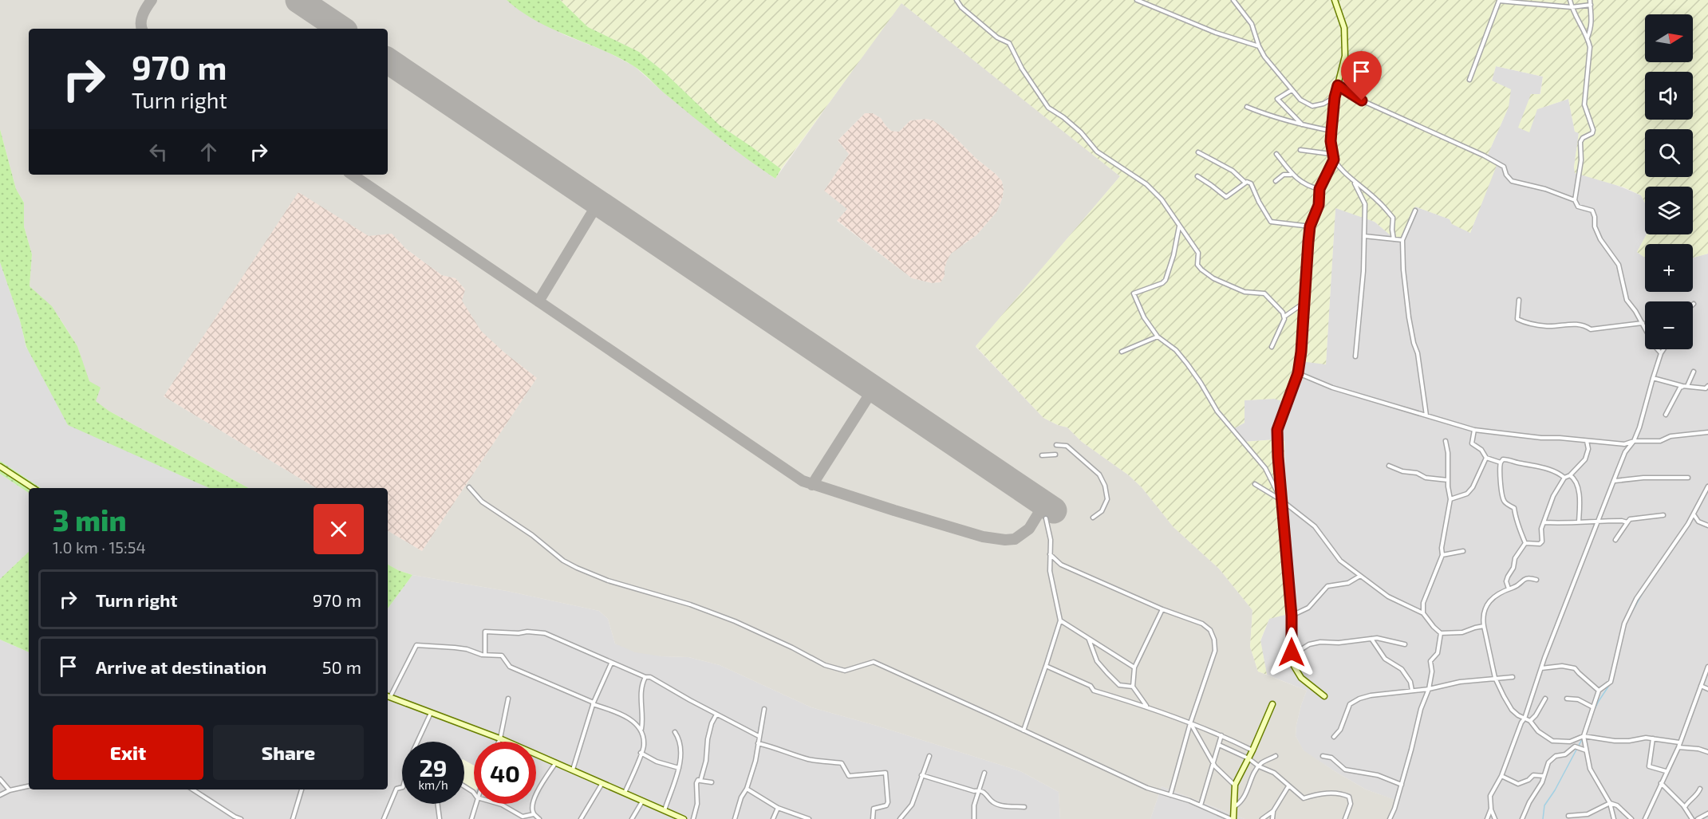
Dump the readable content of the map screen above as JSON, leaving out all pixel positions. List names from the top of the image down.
{
  "north": "right",
  "page": {
    "map_buttons": ["+", "−"],
    "turn": ["970 m", "Turn right"],
    "heading": ["3 min", "1.0 km · 15:54"],
    "list": [
      {
        "name": "Turn right",
        "value": "970 m"
      },
      {
        "name": "Arrive at destination",
        "value": "50 m"
      }
    ],
    "buttons": ["Exit", "Share"],
    "speed": "29 km/h",
    "limit": "40"
  }
}
